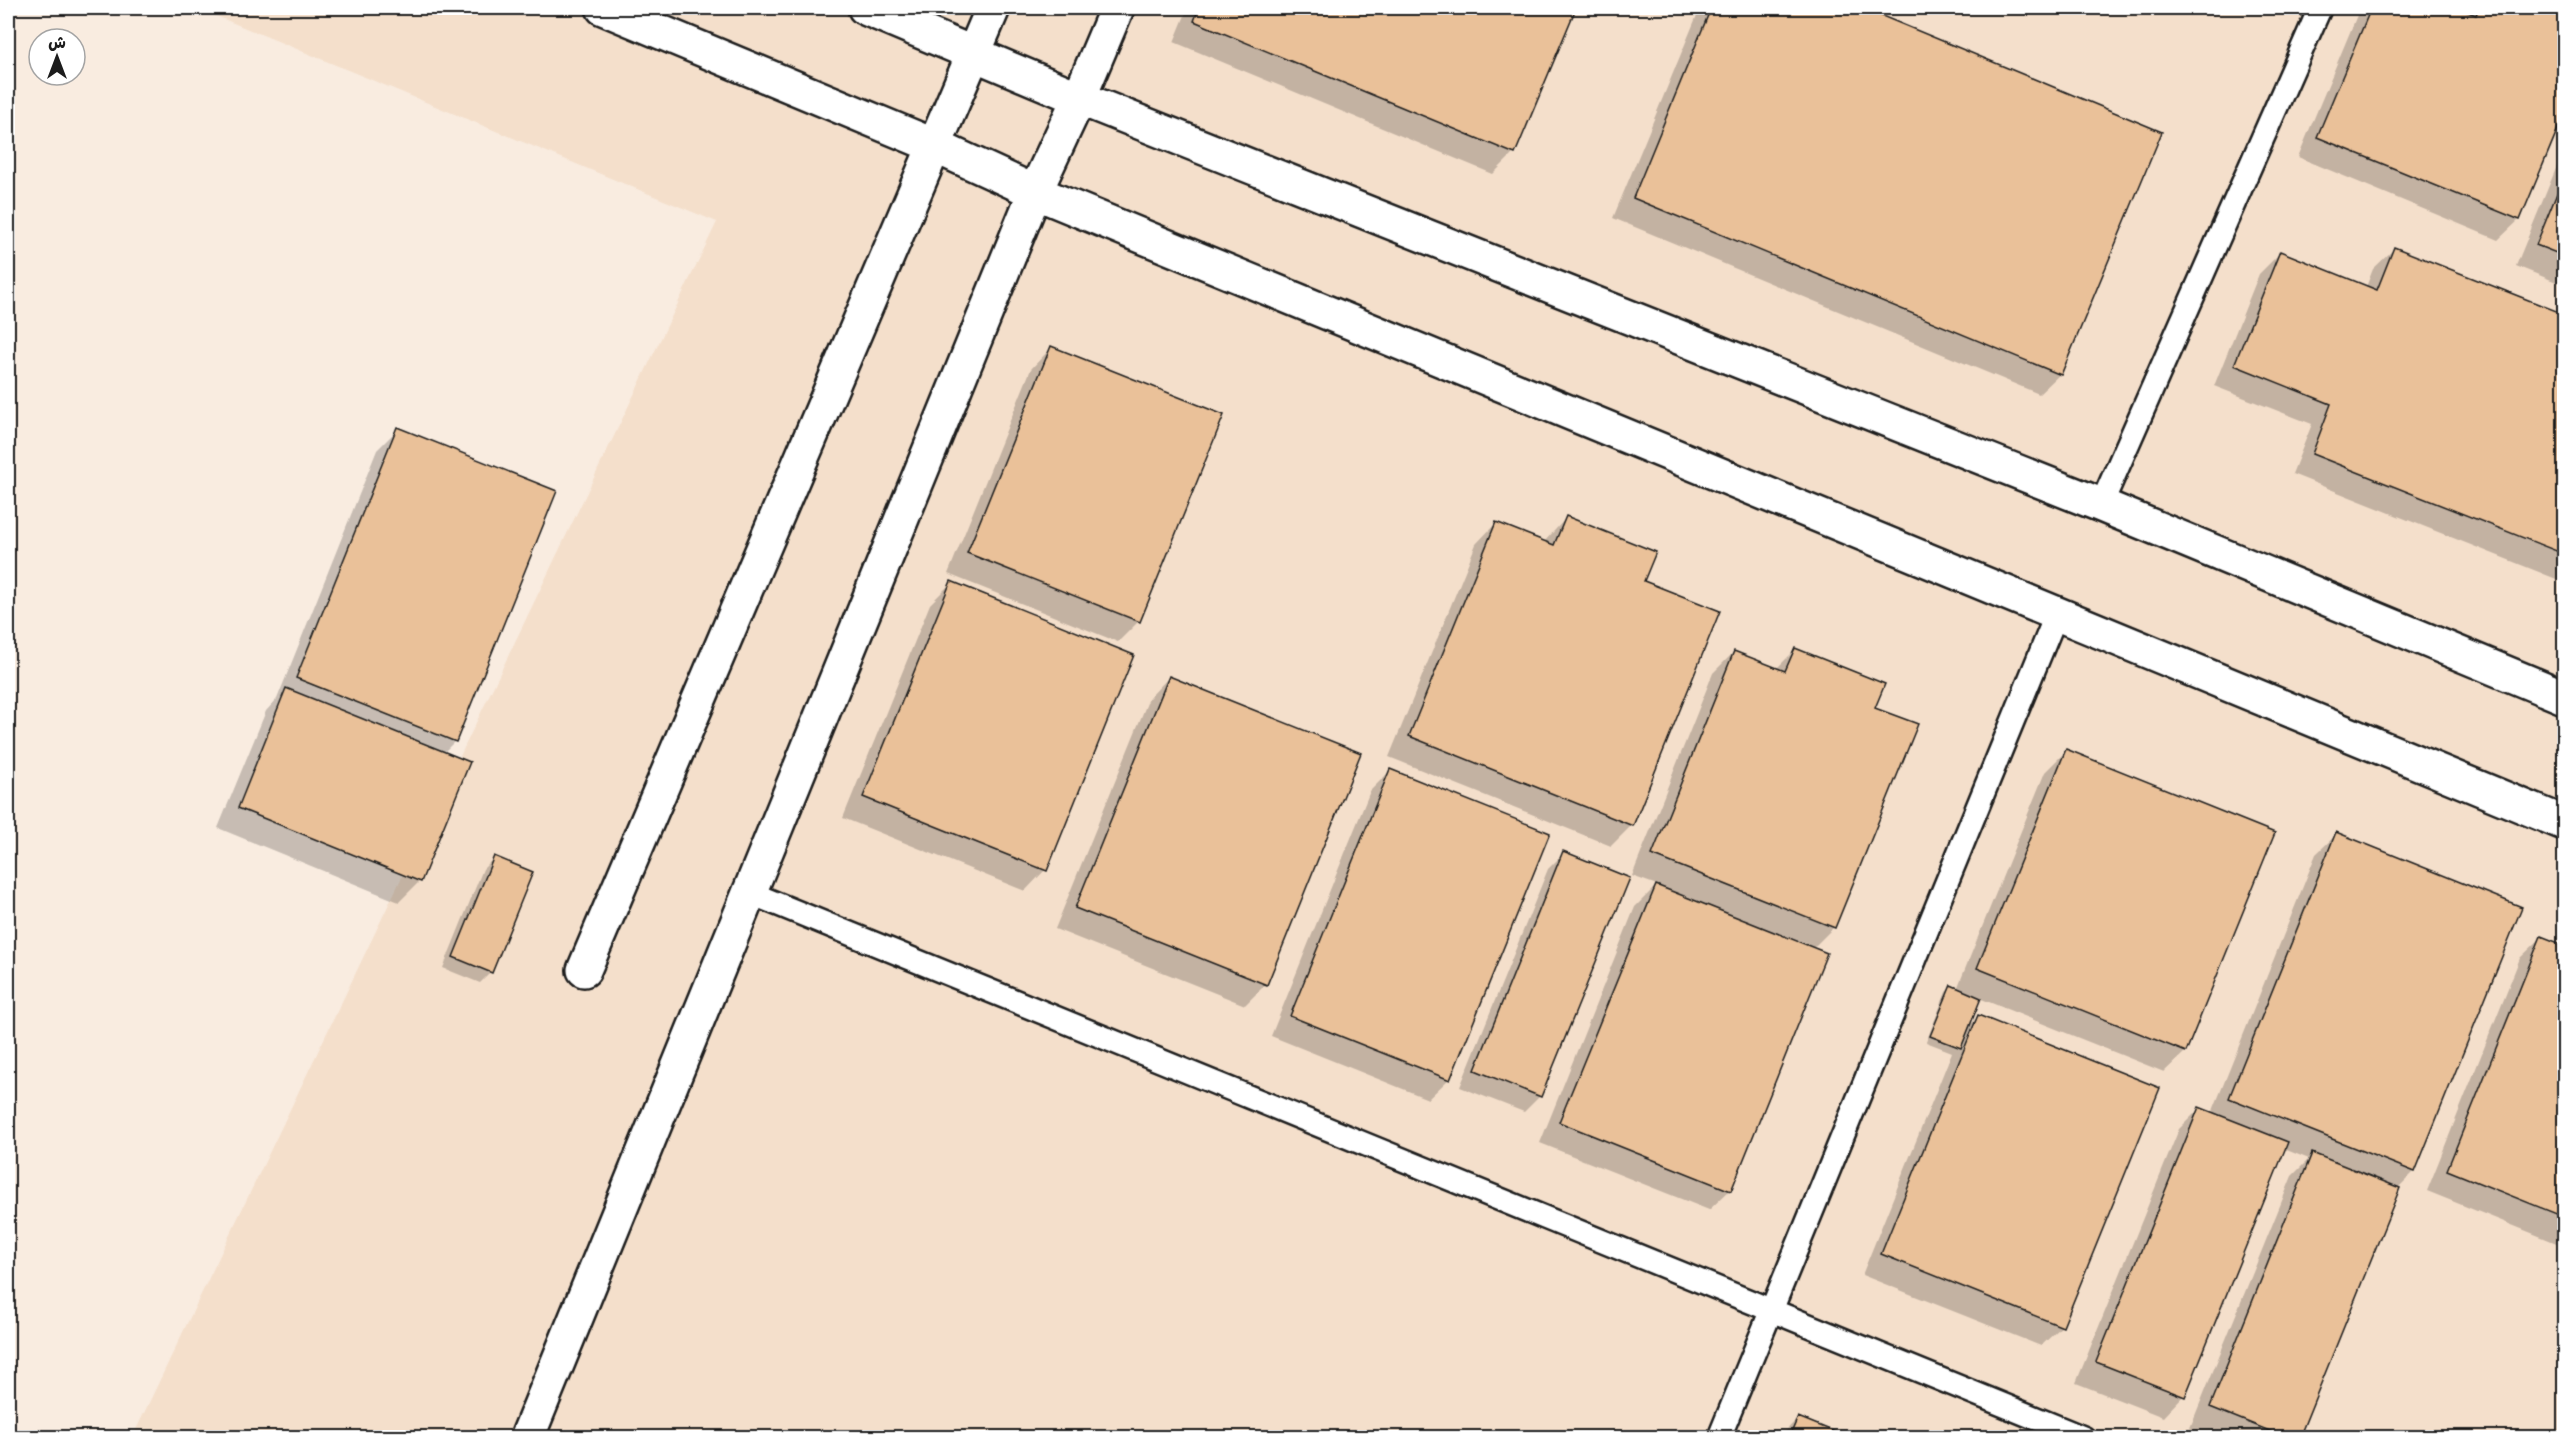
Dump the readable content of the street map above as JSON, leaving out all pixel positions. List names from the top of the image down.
{
  "north": "top"
}
